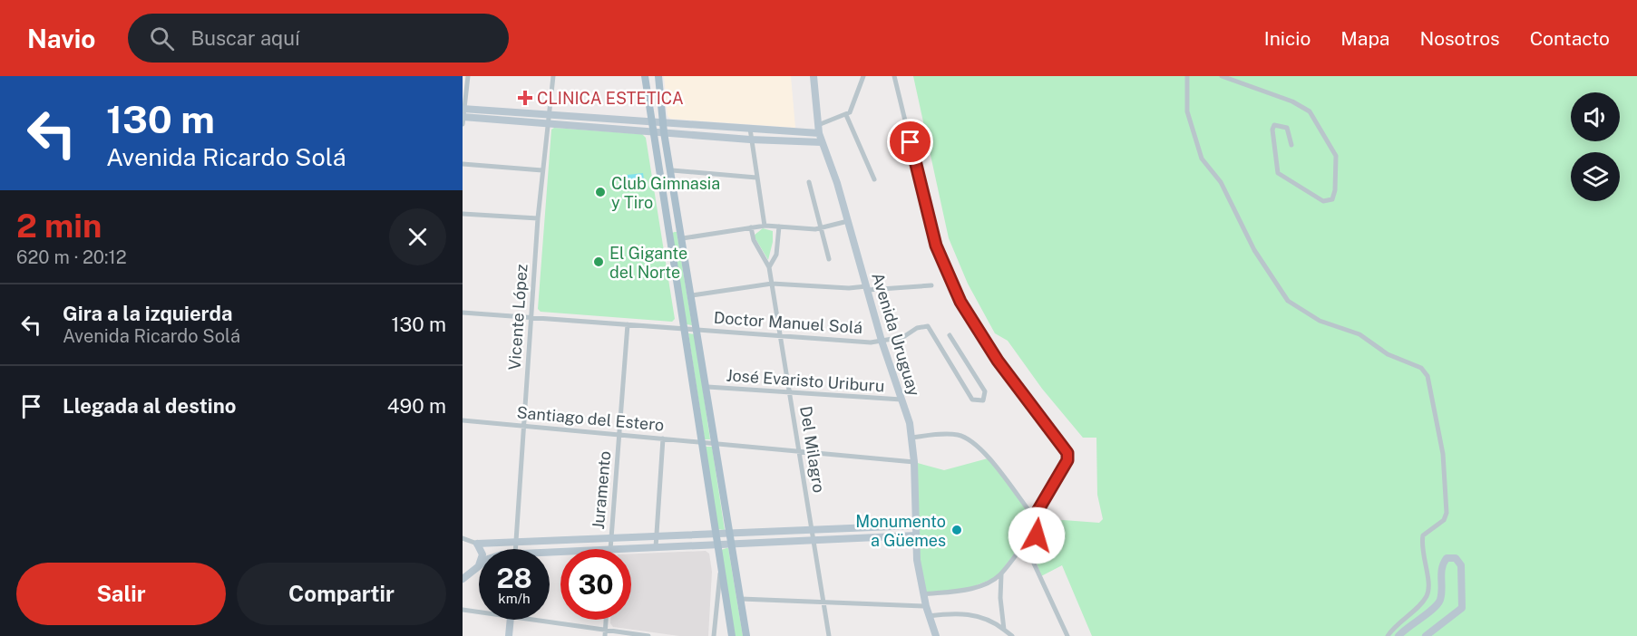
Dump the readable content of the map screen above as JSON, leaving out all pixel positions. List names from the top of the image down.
{
  "streets": {
    "street": [
      "Vicente López",
      "Doctor Manuel Solá",
      "Avenida Uruguay",
      "José Evaristo Uriburu",
      "Santiago del Estero",
      "Del Milagro",
      "Juramento"
    ]
  },
  "crossings": [
    ["Vicente López", "Doctor Manuel Solá"],
    ["Vicente López", "Santiago del Estero"],
    ["Doctor Manuel Solá", "Avenida Uruguay"],
    ["Doctor Manuel Solá", "Del Milagro"],
    ["Doctor Manuel Solá", "Juramento"],
    ["Avenida Uruguay", "José Evaristo Uriburu"],
    ["Avenida Uruguay", "Santiago del Estero"],
    ["José Evaristo Uriburu", "Del Milagro"],
    ["Santiago del Estero", "Del Milagro"],
    ["Santiago del Estero", "Juramento"]
  ],
  "places": {
    "health": ["CLINICA ESTETICA"],
    "other": ["Club Gimnasia y Tiro", "El Gigante del Norte", "Monumento a Güemes"]
  },
  "page": {
    "header": "Navio",
    "search": "Buscar aquí",
    "nav": [
      "Inicio",
      "Mapa",
      "Nosotros",
      "Contacto"
    ],
    "turn": ["130 m", "Avenida Ricardo Solá"],
    "heading": ["2 min", "620 m · 20:12"],
    "list": [
      {
        "name": "Gira a la izquierda",
        "note": "Avenida Ricardo Solá",
        "value": "130 m"
      },
      {
        "name": "Llegada al destino",
        "value": "490 m"
      }
    ],
    "speed": "28 km/h",
    "limit": "30",
    "buttons": ["Salir", "Compartir"]
  }
}
